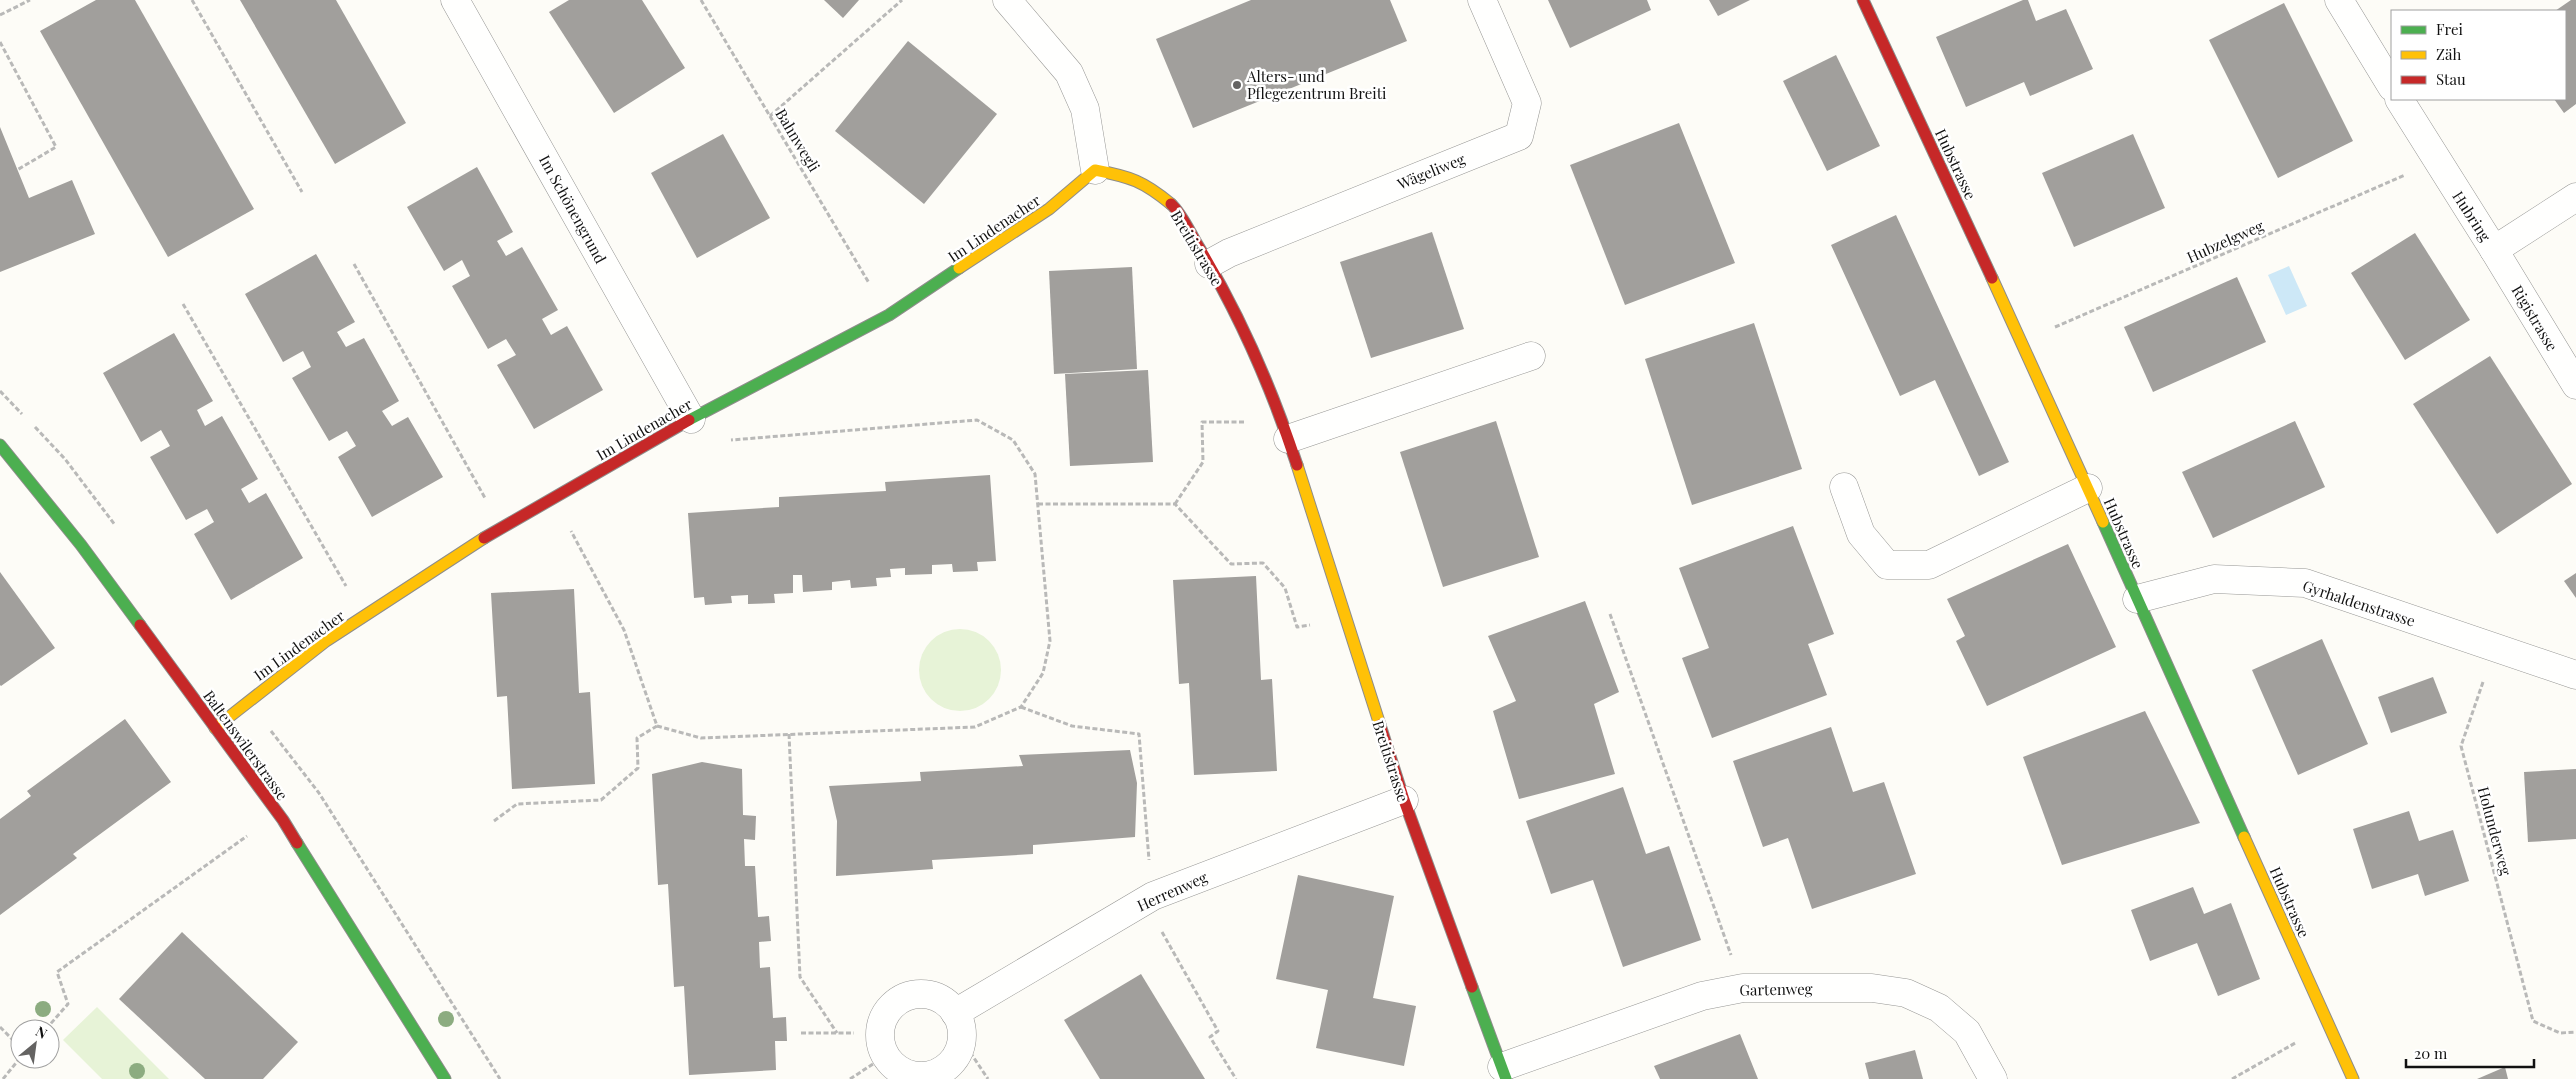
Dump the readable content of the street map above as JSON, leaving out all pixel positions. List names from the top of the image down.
{
  "streets": {
    "street": [
      "Hubstrasse",
      "Wägeliweg",
      "Im Schönengrund",
      "Hubring",
      "Im Lindenacher",
      "Breitistrasse",
      "Rigistrasse",
      "Gyrhaldenstrasse",
      "Baltenswilerstrasse",
      "Herrenweg",
      "Gartenweg"
    ],
    "path": ["Bahnwegli", "Hubzelgweg", "Holunderweg"]
  },
  "crossings": [
    ["Hubstrasse", "Hubzelgweg"],
    ["Hubstrasse", "Gyrhaldenstrasse"],
    ["Wägeliweg", "Breitistrasse"],
    ["Im Schönengrund", "Im Lindenacher"],
    ["Hubring", "Hubzelgweg"],
    ["Hubring", "Rigistrasse"],
    ["Im Lindenacher", "Breitistrasse"],
    ["Im Lindenacher", "Baltenswilerstrasse"],
    ["Breitistrasse", "Herrenweg"],
    ["Breitistrasse", "Gartenweg"],
    ["Gyrhaldenstrasse", "Holunderweg"]
  ],
  "places": ["Alters- und Pflegezentrum Breiti"],
  "legend": ["Frei", "Zäh", "Stau"],
  "scale_bar": "20 m",
  "north": "top right"
}
